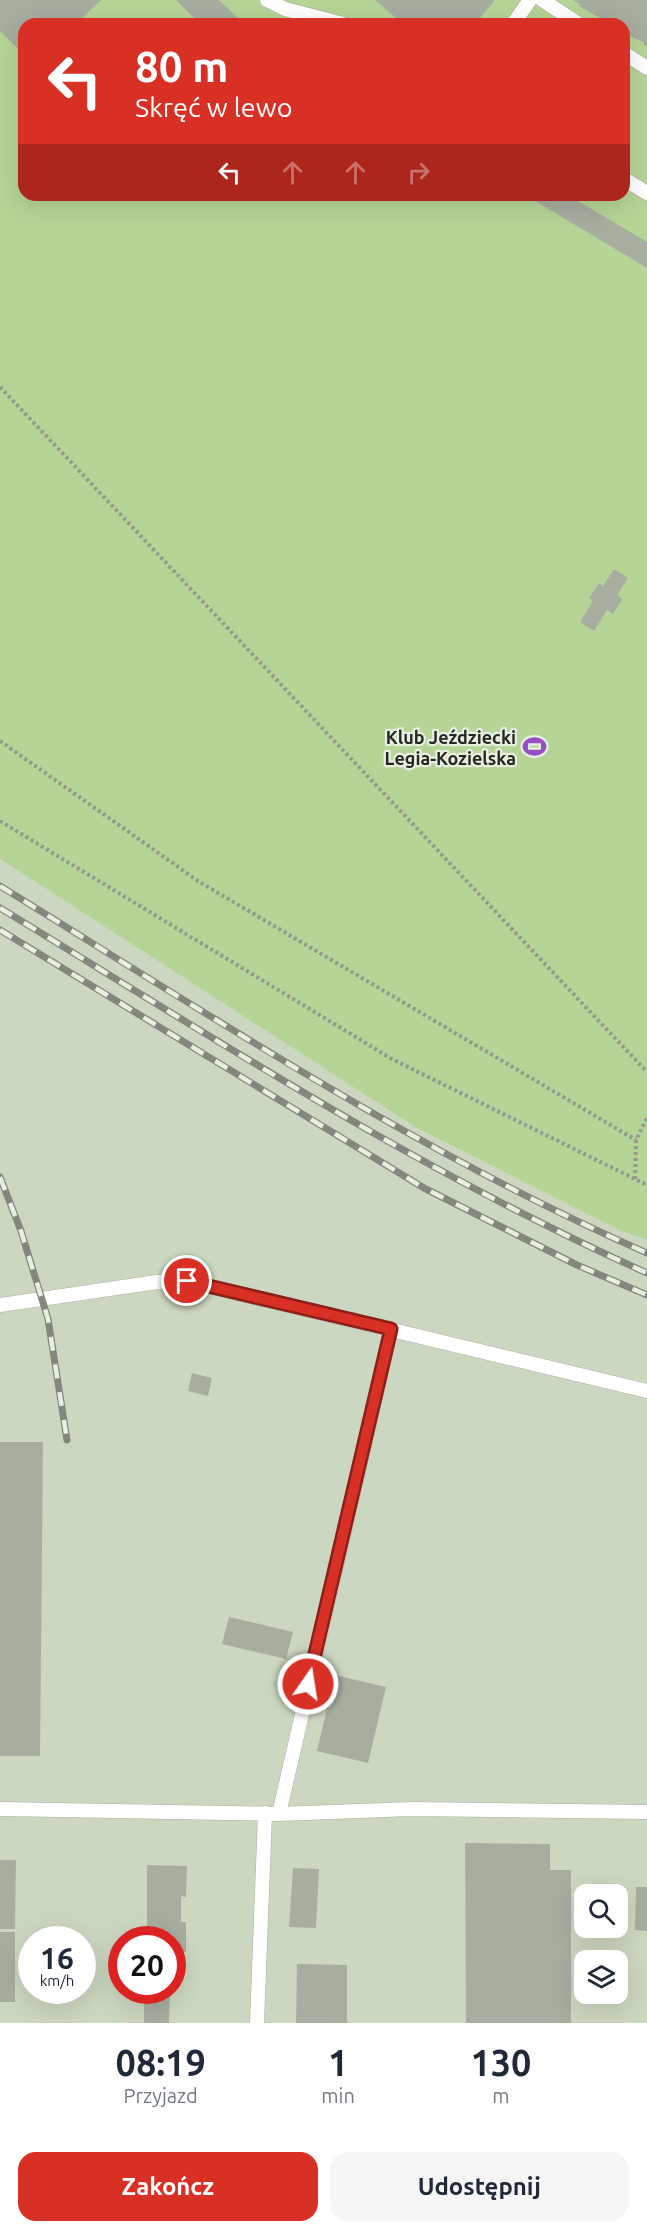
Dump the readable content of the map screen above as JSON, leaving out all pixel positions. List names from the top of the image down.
{
  "places": {
    "sports": ["Klub Jeździecki Legia-Kozielska"]
  },
  "page": {
    "turn": ["80 m", "Skręć w lewo"],
    "speed": "16 km/h",
    "limit": "20",
    "eta": [
      "08:19",
      "Przyjazd",
      "1",
      "min",
      "130",
      "m"
    ],
    "buttons": ["Zakończ", "Udostępnij"]
  }
}
